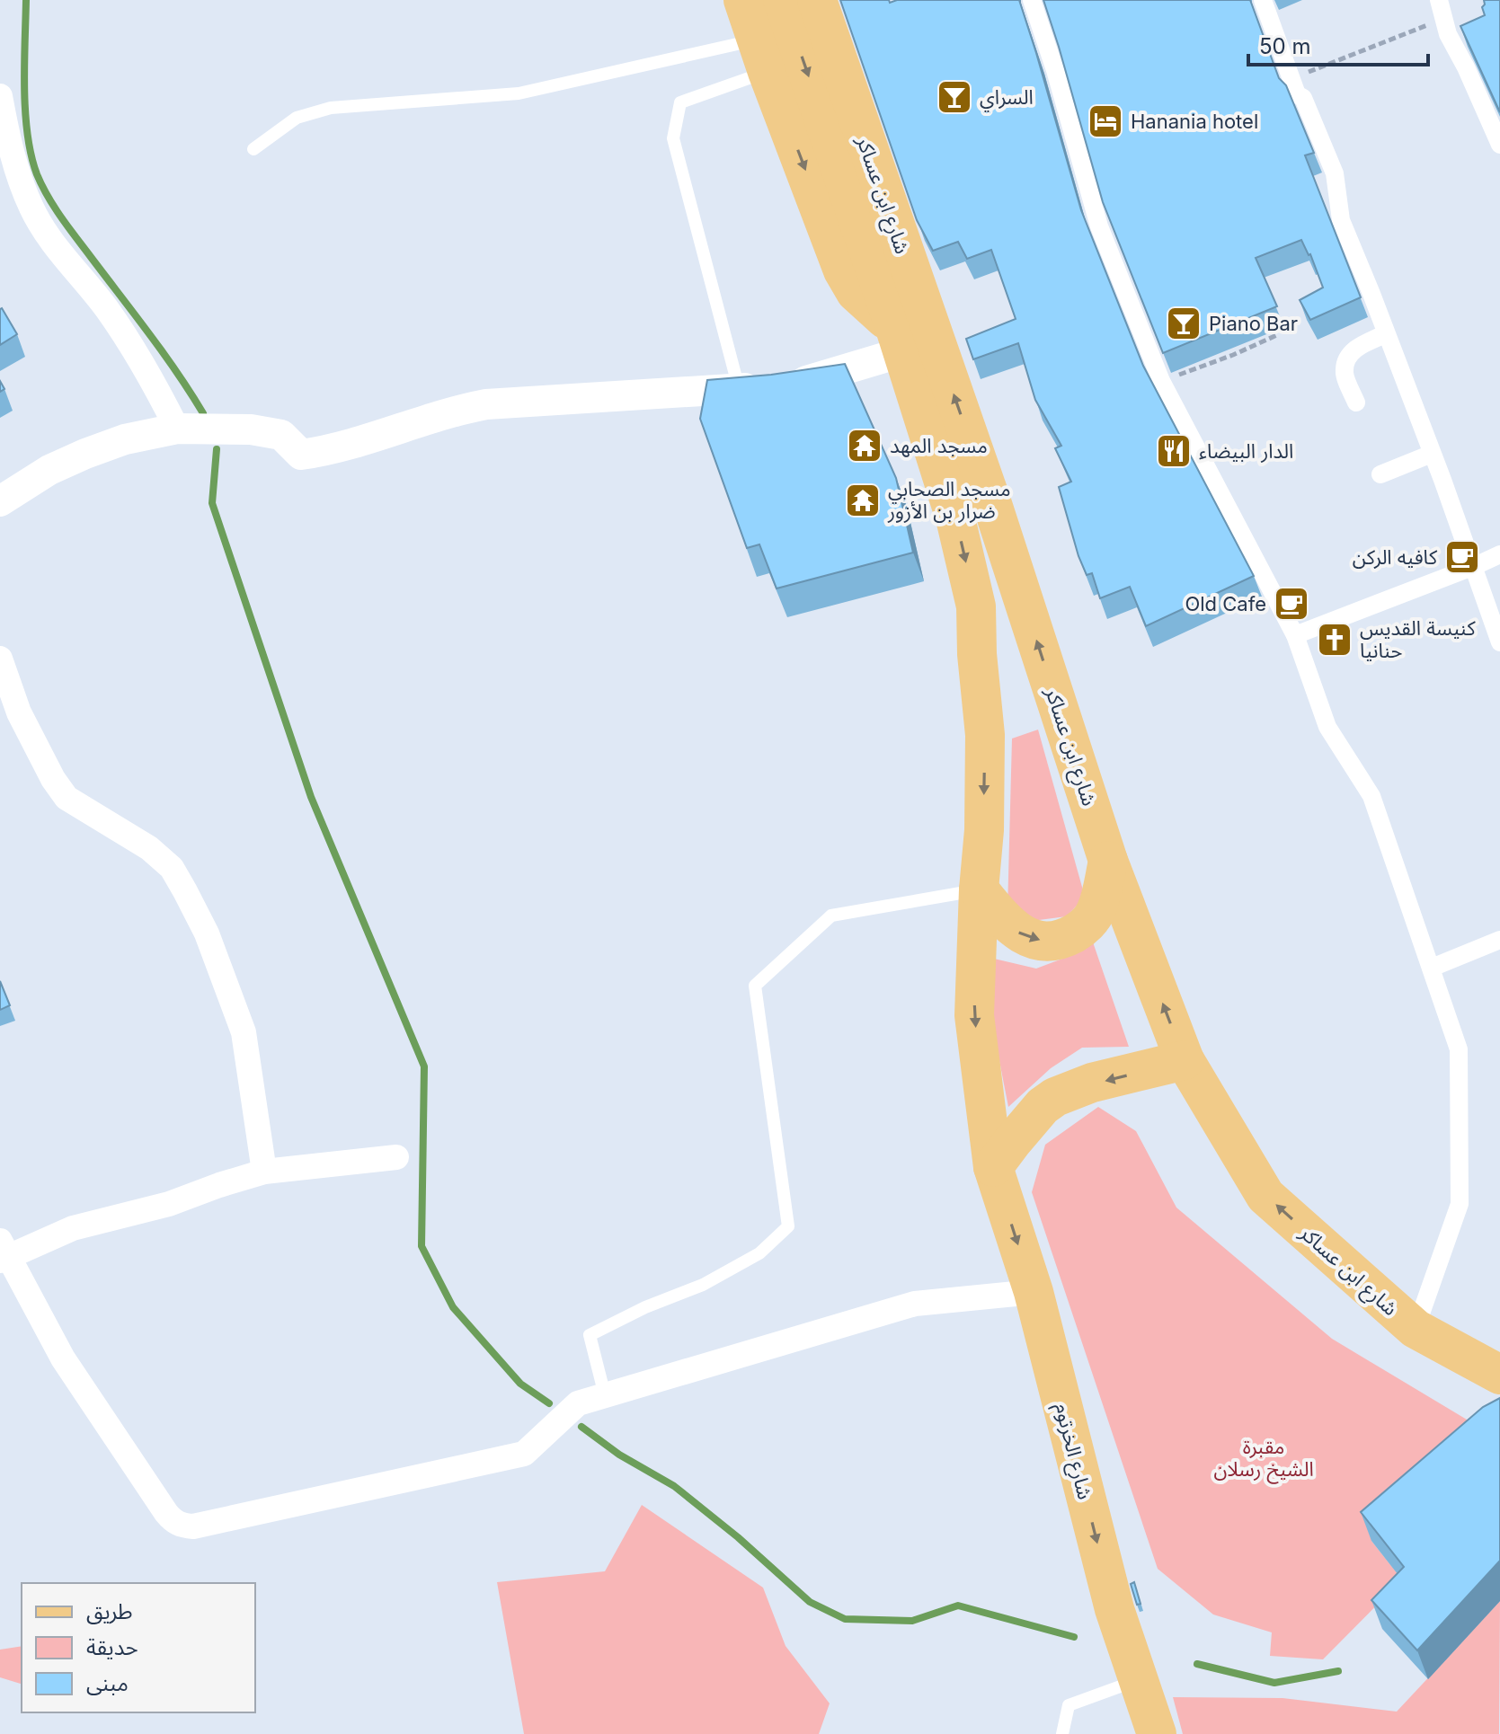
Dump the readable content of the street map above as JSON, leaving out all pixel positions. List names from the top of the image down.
{
  "streets": {
    "main road": ["شارع ابن عساكر", "شارع الخرتوم"]
  },
  "crossings": [
    ["شارع ابن عساكر", "شارع الخرتوم"]
  ],
  "one_way": ["شارع الخرتوم"],
  "parks": ["مقبرة الشيخ رسلان"],
  "places": {
    "bar": ["السراي", "Piano Bar"],
    "hotel": ["Hanania hotel"],
    "temple": ["مسجد المهد", "مسجد الصحابي ضرار بن الأزور"],
    "restaurant": ["الدار البيضاء"],
    "cafe": ["كافيه الركن", "Old Cafe"],
    "church": ["كنيسة القديس حنانيا"]
  },
  "legend": ["طريق", "حديقة", "مبنى"],
  "scale_bar": "50 m"
}
